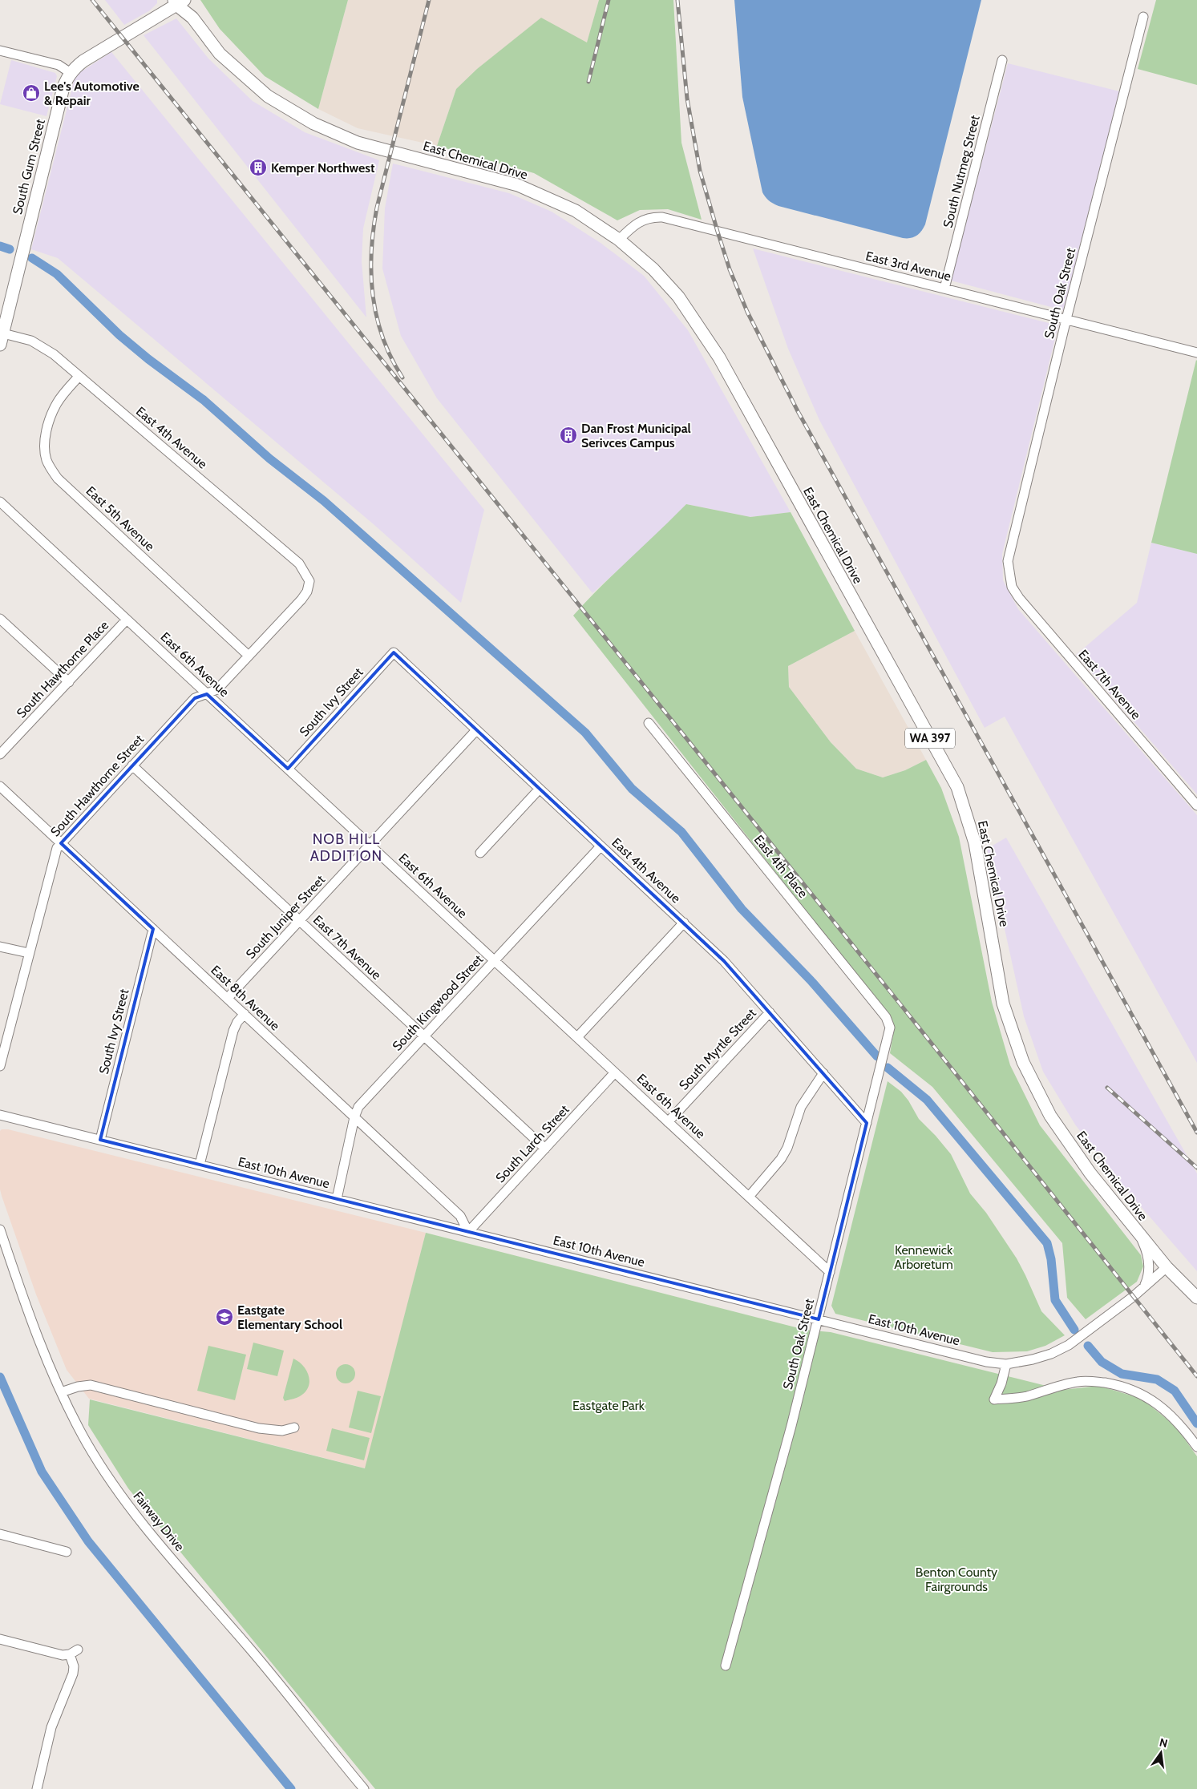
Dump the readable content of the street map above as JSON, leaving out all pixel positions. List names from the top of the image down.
{
  "streets": {
    "main road": ["East Chemical Drive", "South Gum Street", "WA 397"],
    "street": [
      "South Nutmeg Street",
      "East 3rd Avenue",
      "South Oak Street",
      "East 4th Avenue",
      "East 5th Avenue",
      "East 6th Avenue",
      "South Hawthorne Place",
      "East 7th Avenue",
      "South Ivy Street",
      "South Hawthorne Street",
      "East 4th Place",
      "South Juniper Street",
      "East 8th Avenue",
      "South Kingwood Street",
      "South Myrtle Street",
      "South Larch Street",
      "East 10th Avenue",
      "Fairway Drive"
    ]
  },
  "crossings": [
    ["East Chemical Drive", "South Gum Street"],
    ["East Chemical Drive", "East 3rd Avenue"],
    ["East Chemical Drive", "East 10th Avenue"],
    ["South Gum Street", "East 4th Avenue"],
    ["South Nutmeg Street", "East 3rd Avenue"],
    ["East 3rd Avenue", "South Oak Street"],
    ["South Oak Street", "East 4th Avenue"],
    ["South Oak Street", "East 6th Avenue"],
    ["South Oak Street", "East 7th Avenue"],
    ["South Oak Street", "East 4th Place"],
    ["South Oak Street", "East 10th Avenue"],
    ["East 4th Avenue", "East 5th Avenue"],
    ["East 4th Avenue", "South Ivy Street"],
    ["East 4th Avenue", "South Hawthorne Street"],
    ["East 4th Avenue", "South Juniper Street"],
    ["East 4th Avenue", "South Kingwood Street"],
    ["East 4th Avenue", "South Myrtle Street"],
    ["East 5th Avenue", "South Hawthorne Street"],
    ["East 6th Avenue", "South Hawthorne Place"],
    ["East 6th Avenue", "South Ivy Street"],
    ["East 6th Avenue", "South Hawthorne Street"],
    ["East 6th Avenue", "South Juniper Street"],
    ["East 6th Avenue", "South Kingwood Street"],
    ["East 6th Avenue", "South Myrtle Street"],
    ["East 6th Avenue", "South Larch Street"],
    ["East 7th Avenue", "South Hawthorne Street"],
    ["East 7th Avenue", "South Juniper Street"],
    ["East 7th Avenue", "South Kingwood Street"],
    ["East 7th Avenue", "South Larch Street"],
    ["South Ivy Street", "East 8th Avenue"],
    ["South Ivy Street", "East 10th Avenue"],
    ["South Hawthorne Street", "East 8th Avenue"],
    ["South Juniper Street", "East 8th Avenue"],
    ["East 8th Avenue", "South Kingwood Street"],
    ["East 8th Avenue", "South Larch Street"],
    ["East 8th Avenue", "East 10th Avenue"],
    ["South Kingwood Street", "East 10th Avenue"],
    ["South Larch Street", "East 10th Avenue"]
  ],
  "districts": ["NOB HILL ADDITION"],
  "parks": ["Kennewick Arboretum", "Eastgate Park", "Benton County Fairgrounds"],
  "places": {
    "shop": ["Lee's Automotive & Repair"],
    "building": ["Kemper Northwest", "Dan Frost Municipal Serivces Campus"],
    "school or university": ["Eastgate Elementary School"]
  },
  "north": "top"
}
